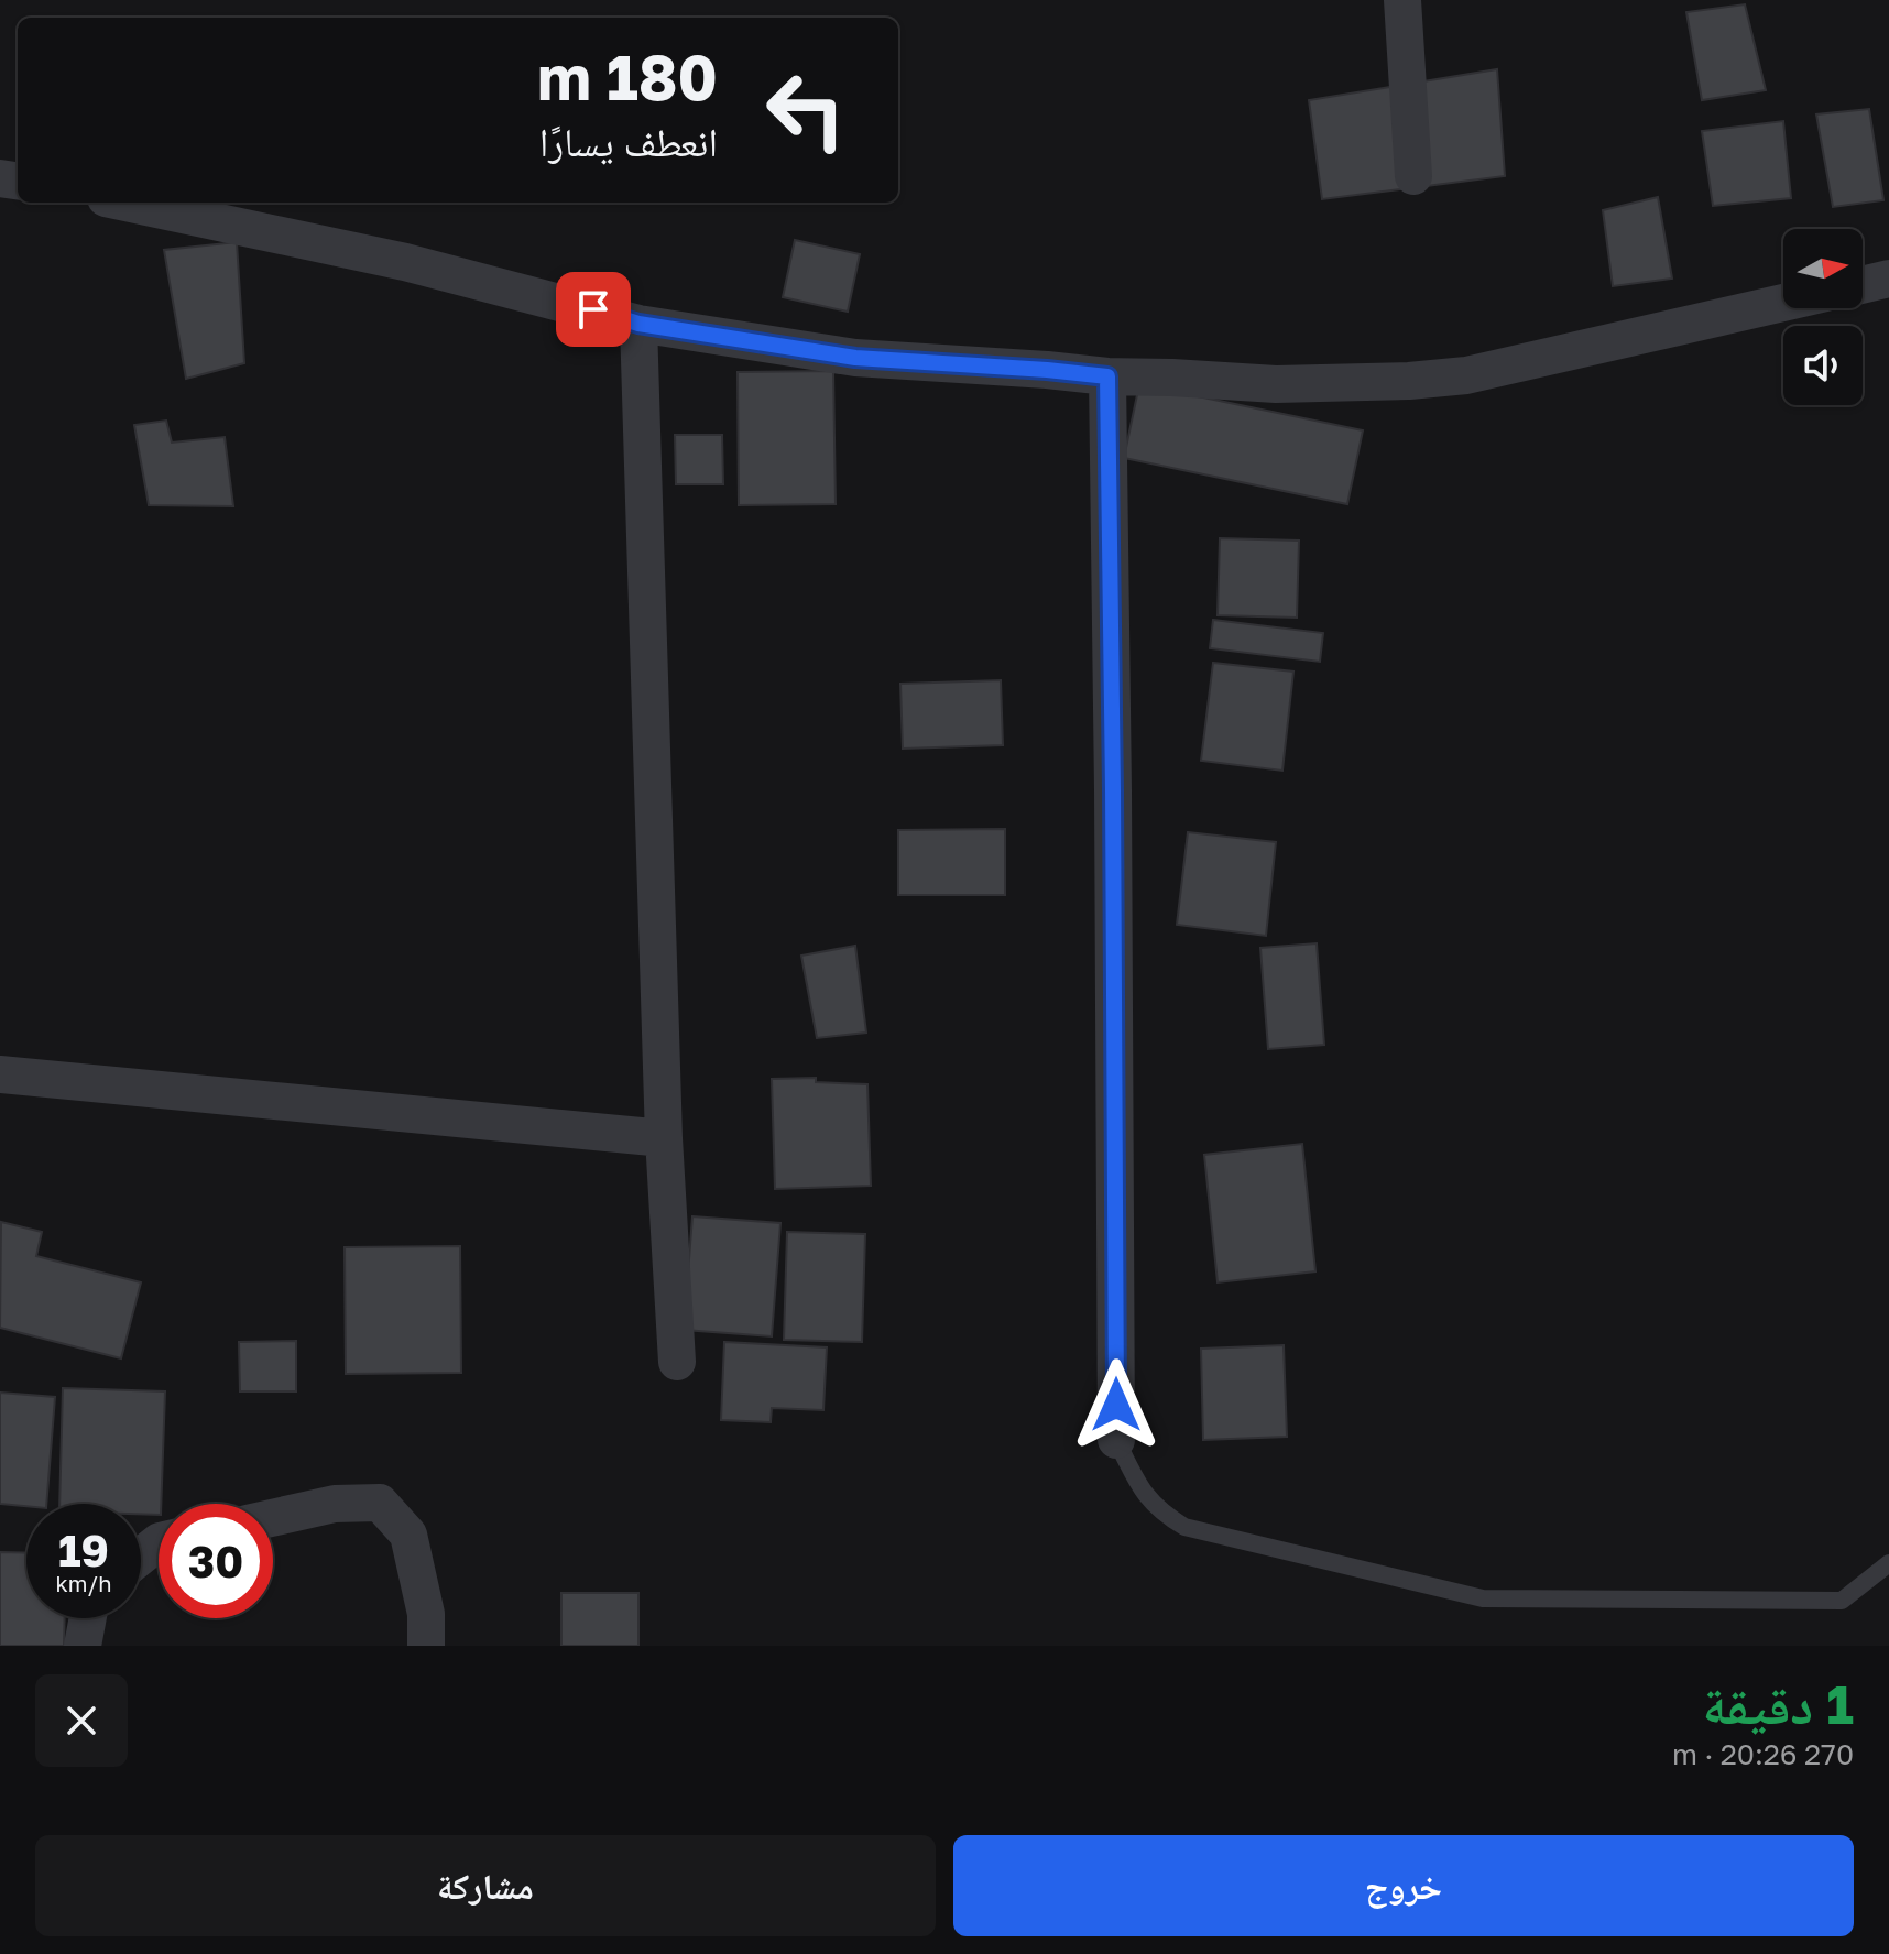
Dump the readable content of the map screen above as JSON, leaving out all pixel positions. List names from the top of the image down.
{
  "north": "right",
  "page": {
    "turn": ["180 m", "انعطف يسارًا"],
    "speed": "19 km/h",
    "limit": "30",
    "heading": ["1 دقيقة", "270 m · 20:26"],
    "buttons": ["خروج", "مشاركة"]
  }
}
